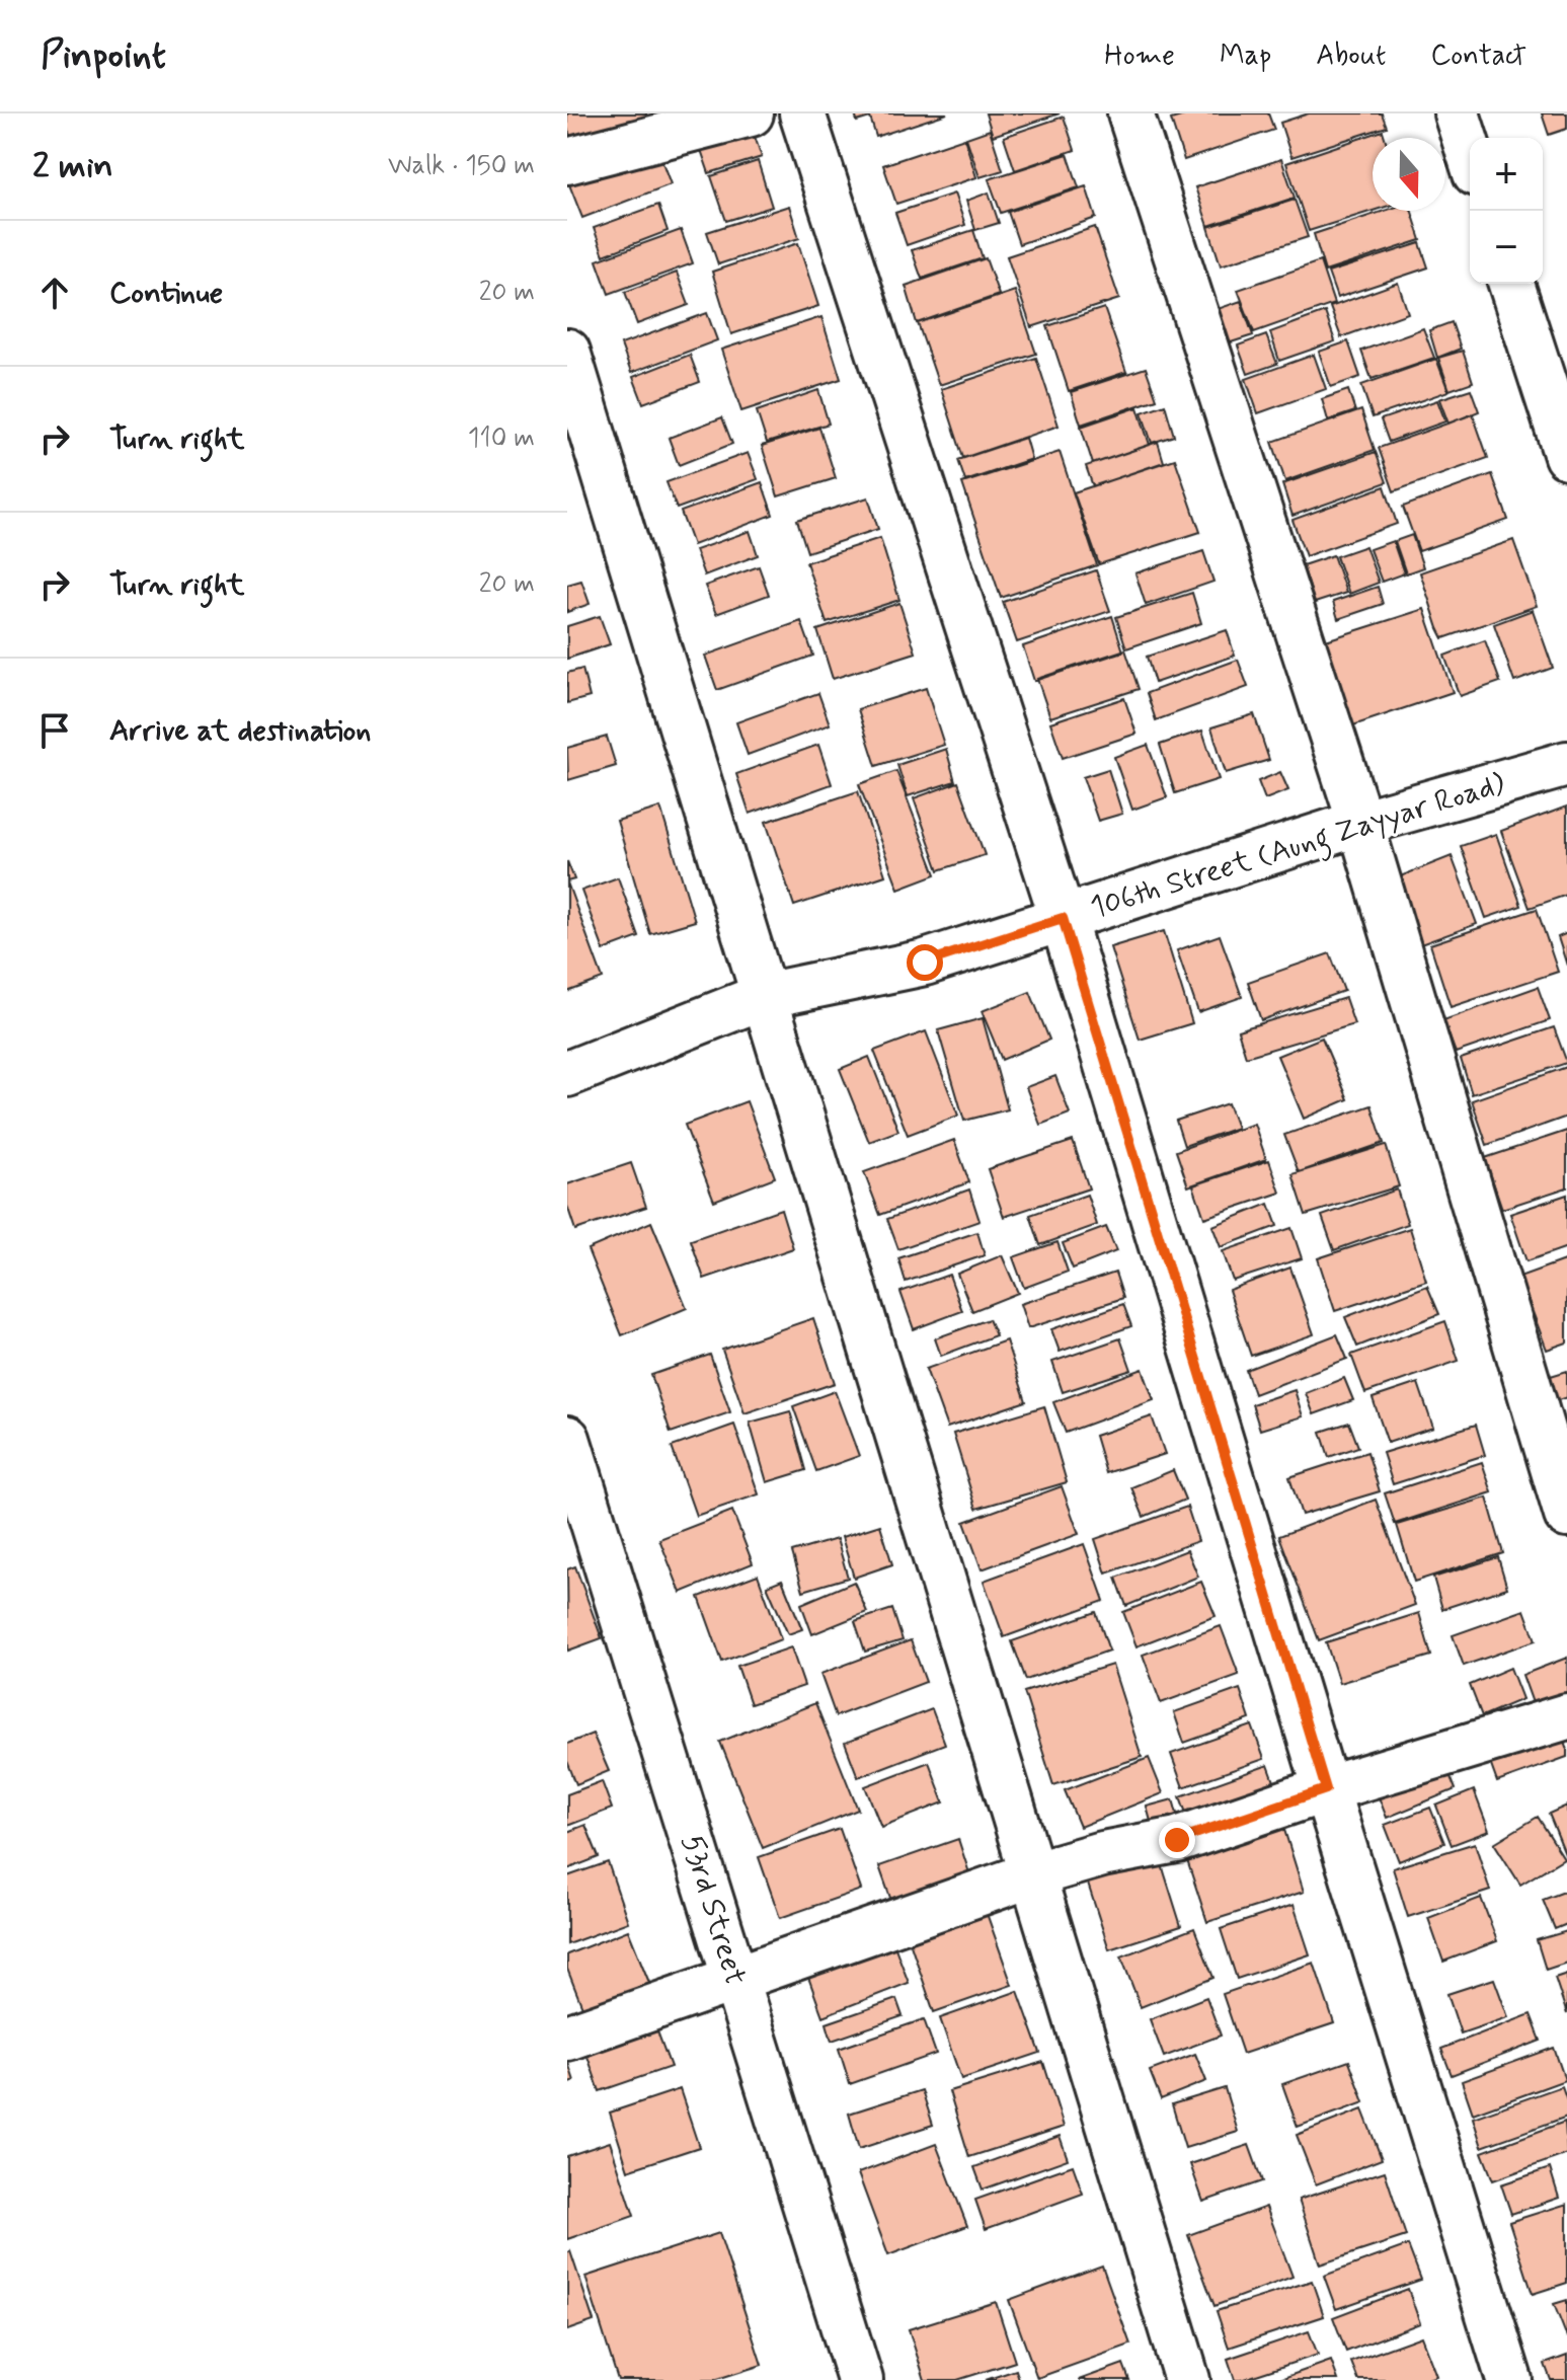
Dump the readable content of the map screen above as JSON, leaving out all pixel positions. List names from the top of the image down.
{
  "streets": {
    "street": ["106th Street (Aung Zayyar Road)", "53rd Street"]
  },
  "north": "bottom",
  "page": {
    "header": "Pinpoint",
    "nav": [
      "Home",
      "Map",
      "About",
      "Contact"
    ],
    "heading": ["2 min", "Walk · 150 m"],
    "map_buttons": ["+", "−"],
    "list": [
      ["Continue", "20 m"],
      ["Turn right", "110 m"],
      ["Turn right", "20 m"],
      "Arrive at destination"
    ]
  }
}
